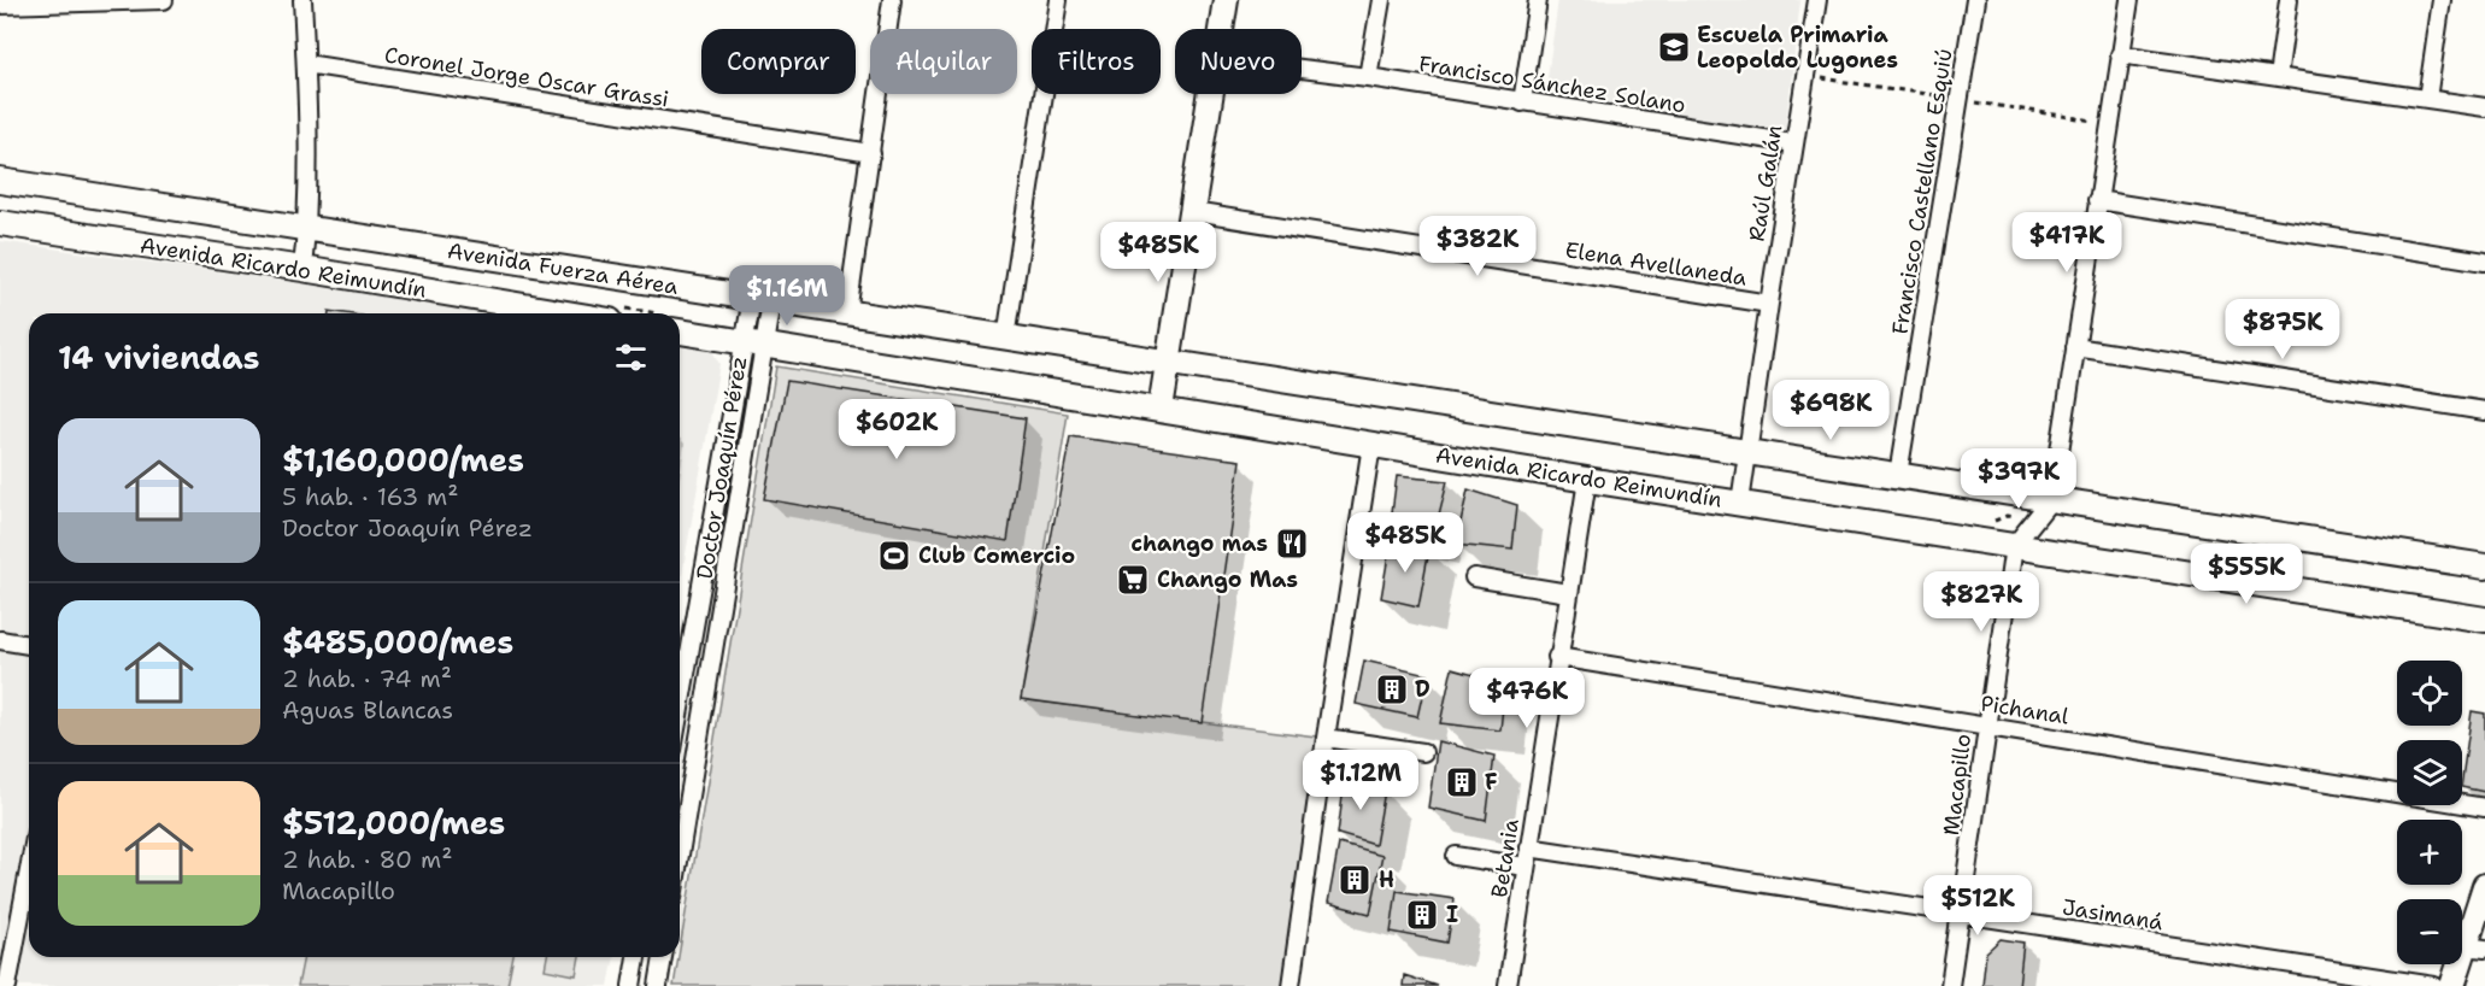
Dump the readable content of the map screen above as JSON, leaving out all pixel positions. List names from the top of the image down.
{
  "streets": {
    "street": [
      "Coronel Jorge Oscar Grassi",
      "Francisco Sánchez Solano",
      "Raúl Galán",
      "Francisco Castellano Esquiú",
      "Elena Avellaneda",
      "Avenida Ricardo Reimundín",
      "Avenida Fuerza Aérea",
      "Doctor Joaquín Pérez",
      "Pichanal",
      "Macapillo",
      "Betania",
      "Jasimaná"
    ]
  },
  "crossings": [
    ["Francisco Sánchez Solano", "Raúl Galán"],
    ["Raúl Galán", "Elena Avellaneda"],
    ["Raúl Galán", "Avenida Ricardo Reimundín"],
    ["Avenida Ricardo Reimundín", "Doctor Joaquín Pérez"],
    ["Avenida Ricardo Reimundín", "Macapillo"],
    ["Avenida Ricardo Reimundín", "Betania"],
    ["Avenida Fuerza Aérea", "Doctor Joaquín Pérez"],
    ["Pichanal", "Macapillo"],
    ["Pichanal", "Betania"],
    ["Macapillo", "Jasimaná"],
    ["Betania", "Jasimaná"]
  ],
  "places": {
    "school or university": ["Escuela Primaria Leopoldo Lugones"],
    "restaurant": ["chango mas"],
    "sports": ["Club Comercio"],
    "supermarket": ["Chango Mas"],
    "building": [
      "D",
      "F",
      "H",
      "I"
    ]
  },
  "page": {
    "chip": [
      "Comprar",
      "Alquilar",
      "Filtros",
      "Nuevo"
    ],
    "price": [
      "$417K",
      "$382K",
      "$485K",
      "$1.16M",
      "$875K",
      "$698K",
      "$602K",
      "$397K",
      "$485K",
      "$555K",
      "$827K",
      "$476K",
      "$1.12M",
      "$512K"
    ],
    "heading": "14 viviendas",
    "list": [
      {
        "name": "$1,160,000/mes",
        "note": "5 hab. · 163 m² · Doctor Joaquín Pérez"
      },
      {
        "name": "$485,000/mes",
        "note": "2 hab. · 74 m² · Aguas Blancas"
      },
      {
        "name": "$512,000/mes",
        "note": "2 hab. · 80 m² · Macapillo"
      }
    ],
    "map_buttons": ["+", "−"]
  }
}
